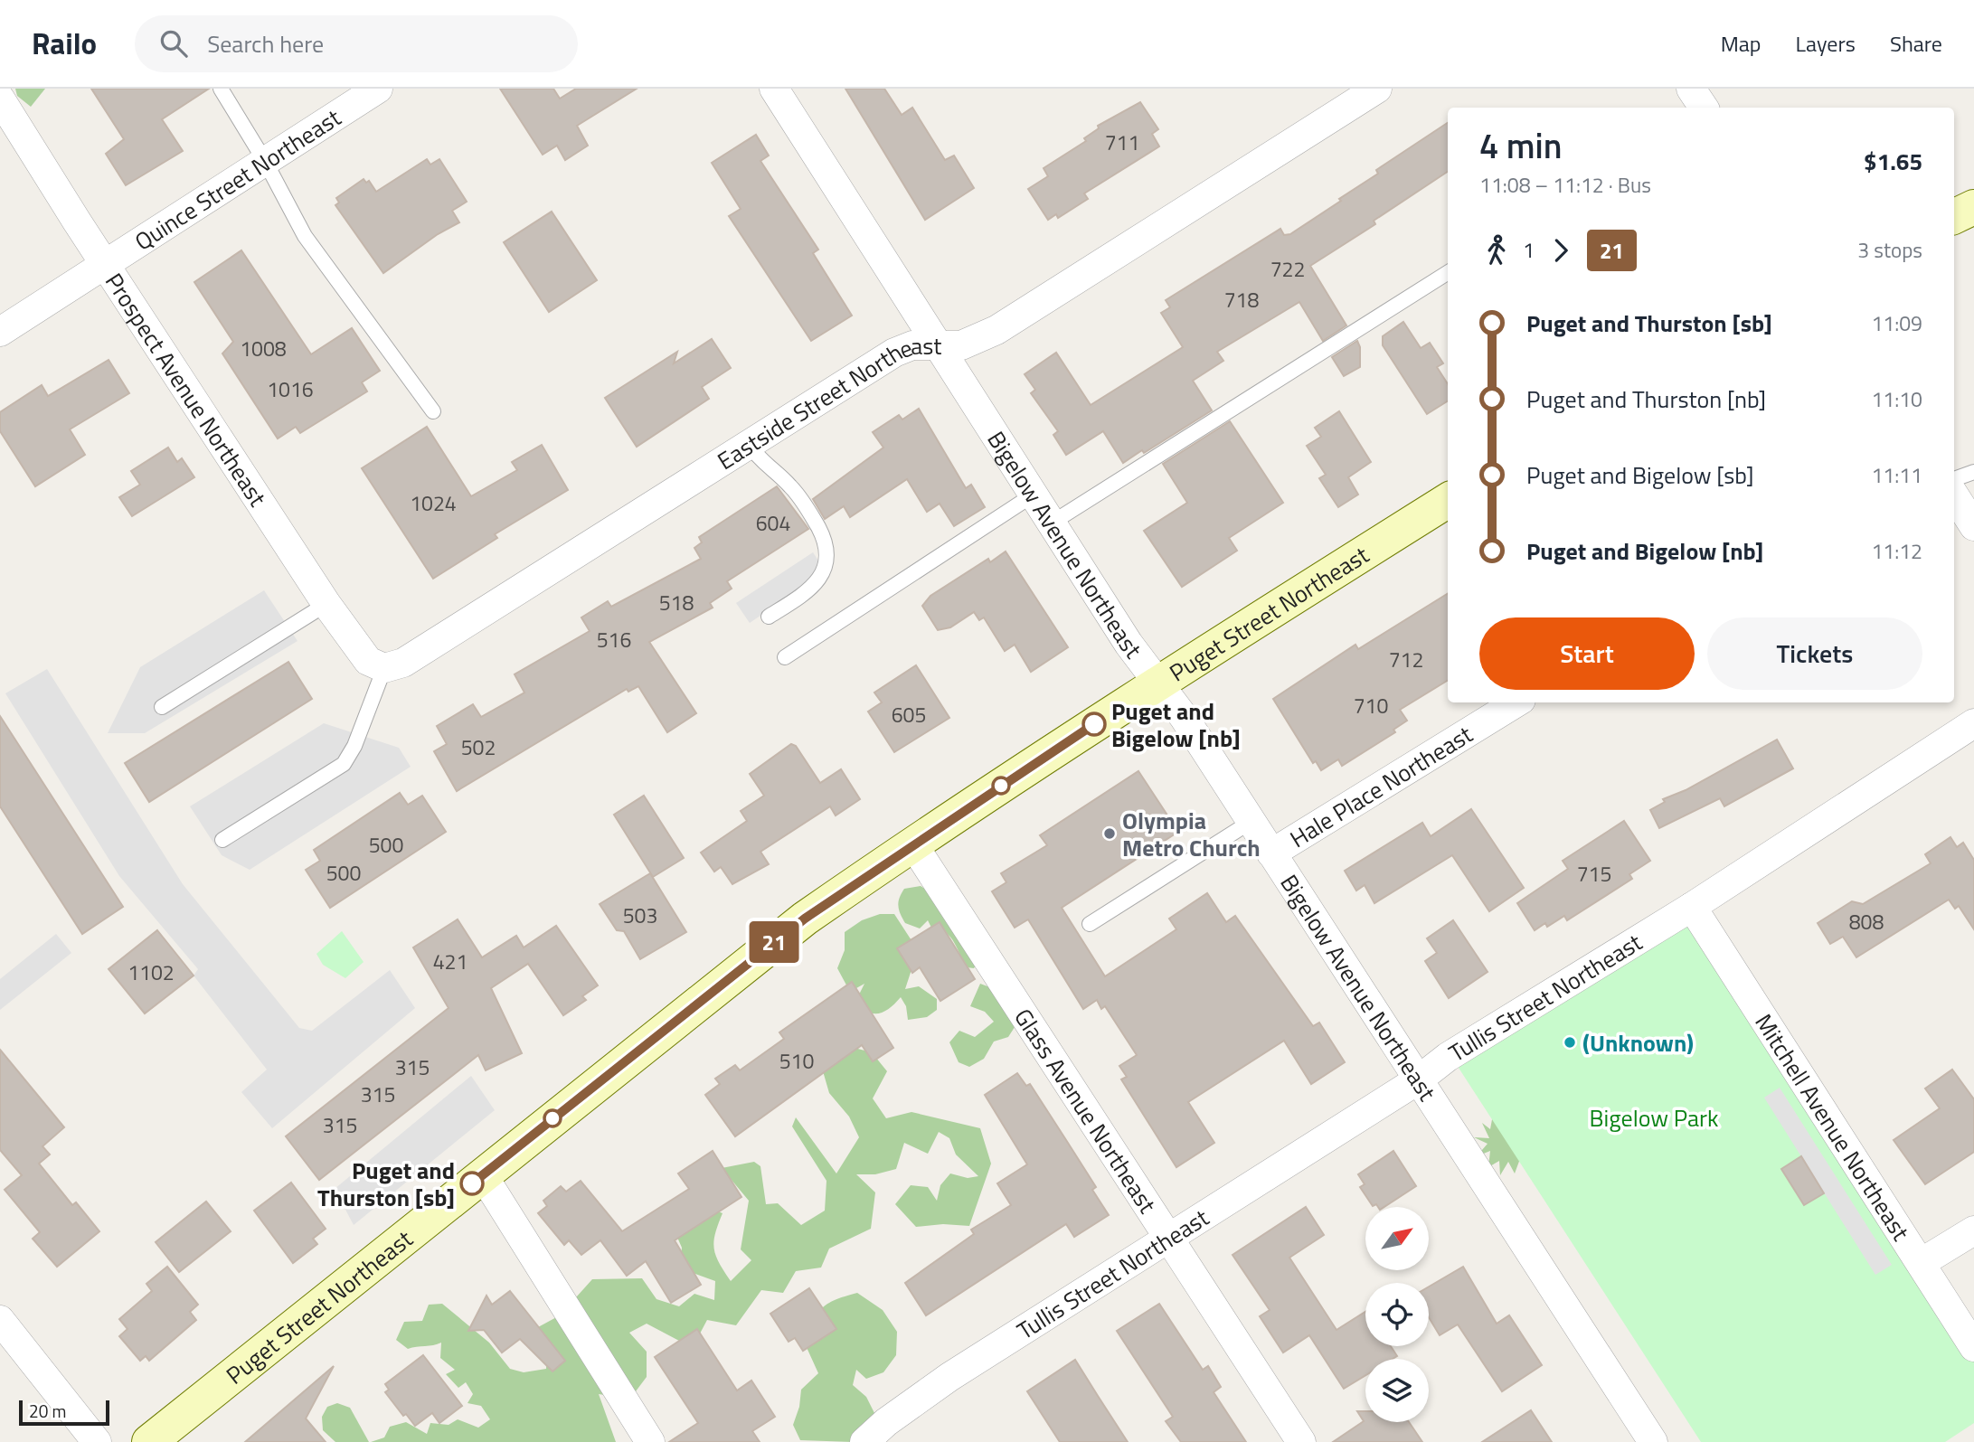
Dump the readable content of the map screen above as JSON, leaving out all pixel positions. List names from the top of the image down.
{
  "streets": {
    "street": [
      "Quince Street Northeast",
      "Prospect Avenue Northeast",
      "Eastside Street Northeast",
      "Bigelow Avenue Northeast",
      "Puget Street Northeast",
      "Hale Place Northeast",
      "Tullis Street Northeast",
      "Glass Avenue Northeast",
      "Mitchell Avenue Northeast"
    ]
  },
  "crossings": [
    ["Quince Street Northeast", "Prospect Avenue Northeast"],
    ["Prospect Avenue Northeast", "Eastside Street Northeast"],
    ["Eastside Street Northeast", "Bigelow Avenue Northeast"],
    ["Bigelow Avenue Northeast", "Puget Street Northeast"],
    ["Bigelow Avenue Northeast", "Hale Place Northeast"],
    ["Bigelow Avenue Northeast", "Tullis Street Northeast"],
    ["Puget Street Northeast", "Glass Avenue Northeast"],
    ["Tullis Street Northeast", "Glass Avenue Northeast"],
    ["Tullis Street Northeast", "Mitchell Avenue Northeast"]
  ],
  "parks": ["Bigelow Park"],
  "places": [
    "Puget and Bigelow [nb]",
    "Olympia Metro Church",
    "(Unknown)",
    "Puget and Thurston [sb]"
  ],
  "lines": ["bus line 21"],
  "house_numbers": [
    "711",
    "722",
    "718",
    "1008",
    "1016",
    "1024",
    "604",
    "518",
    "516",
    "712",
    "710",
    "605",
    "502",
    "500",
    "500",
    "715",
    "503",
    "808",
    "421",
    "1102",
    "510",
    "315",
    "315",
    "315"
  ],
  "scale_bar": "20 m",
  "north": "top right",
  "page": {
    "header": "Railo",
    "search": "Search here",
    "nav": ["Map", "Layers", "Share"],
    "on_map": "21",
    "heading": ["4 min", "11:08 – 11:12 · Bus", "$1.65"],
    "legs": ["1", "21", "3 stops"],
    "list": [
      {
        "name": "Puget and Thurston [sb]",
        "value": "11:09"
      },
      {
        "name": "Puget and Thurston [nb]",
        "value": "11:10"
      },
      {
        "name": "Puget and Bigelow [sb]",
        "value": "11:11"
      },
      {
        "name": "Puget and Bigelow [nb]",
        "value": "11:12"
      }
    ],
    "buttons": ["Start", "Tickets"],
    "scale": "20 m"
  }
}
